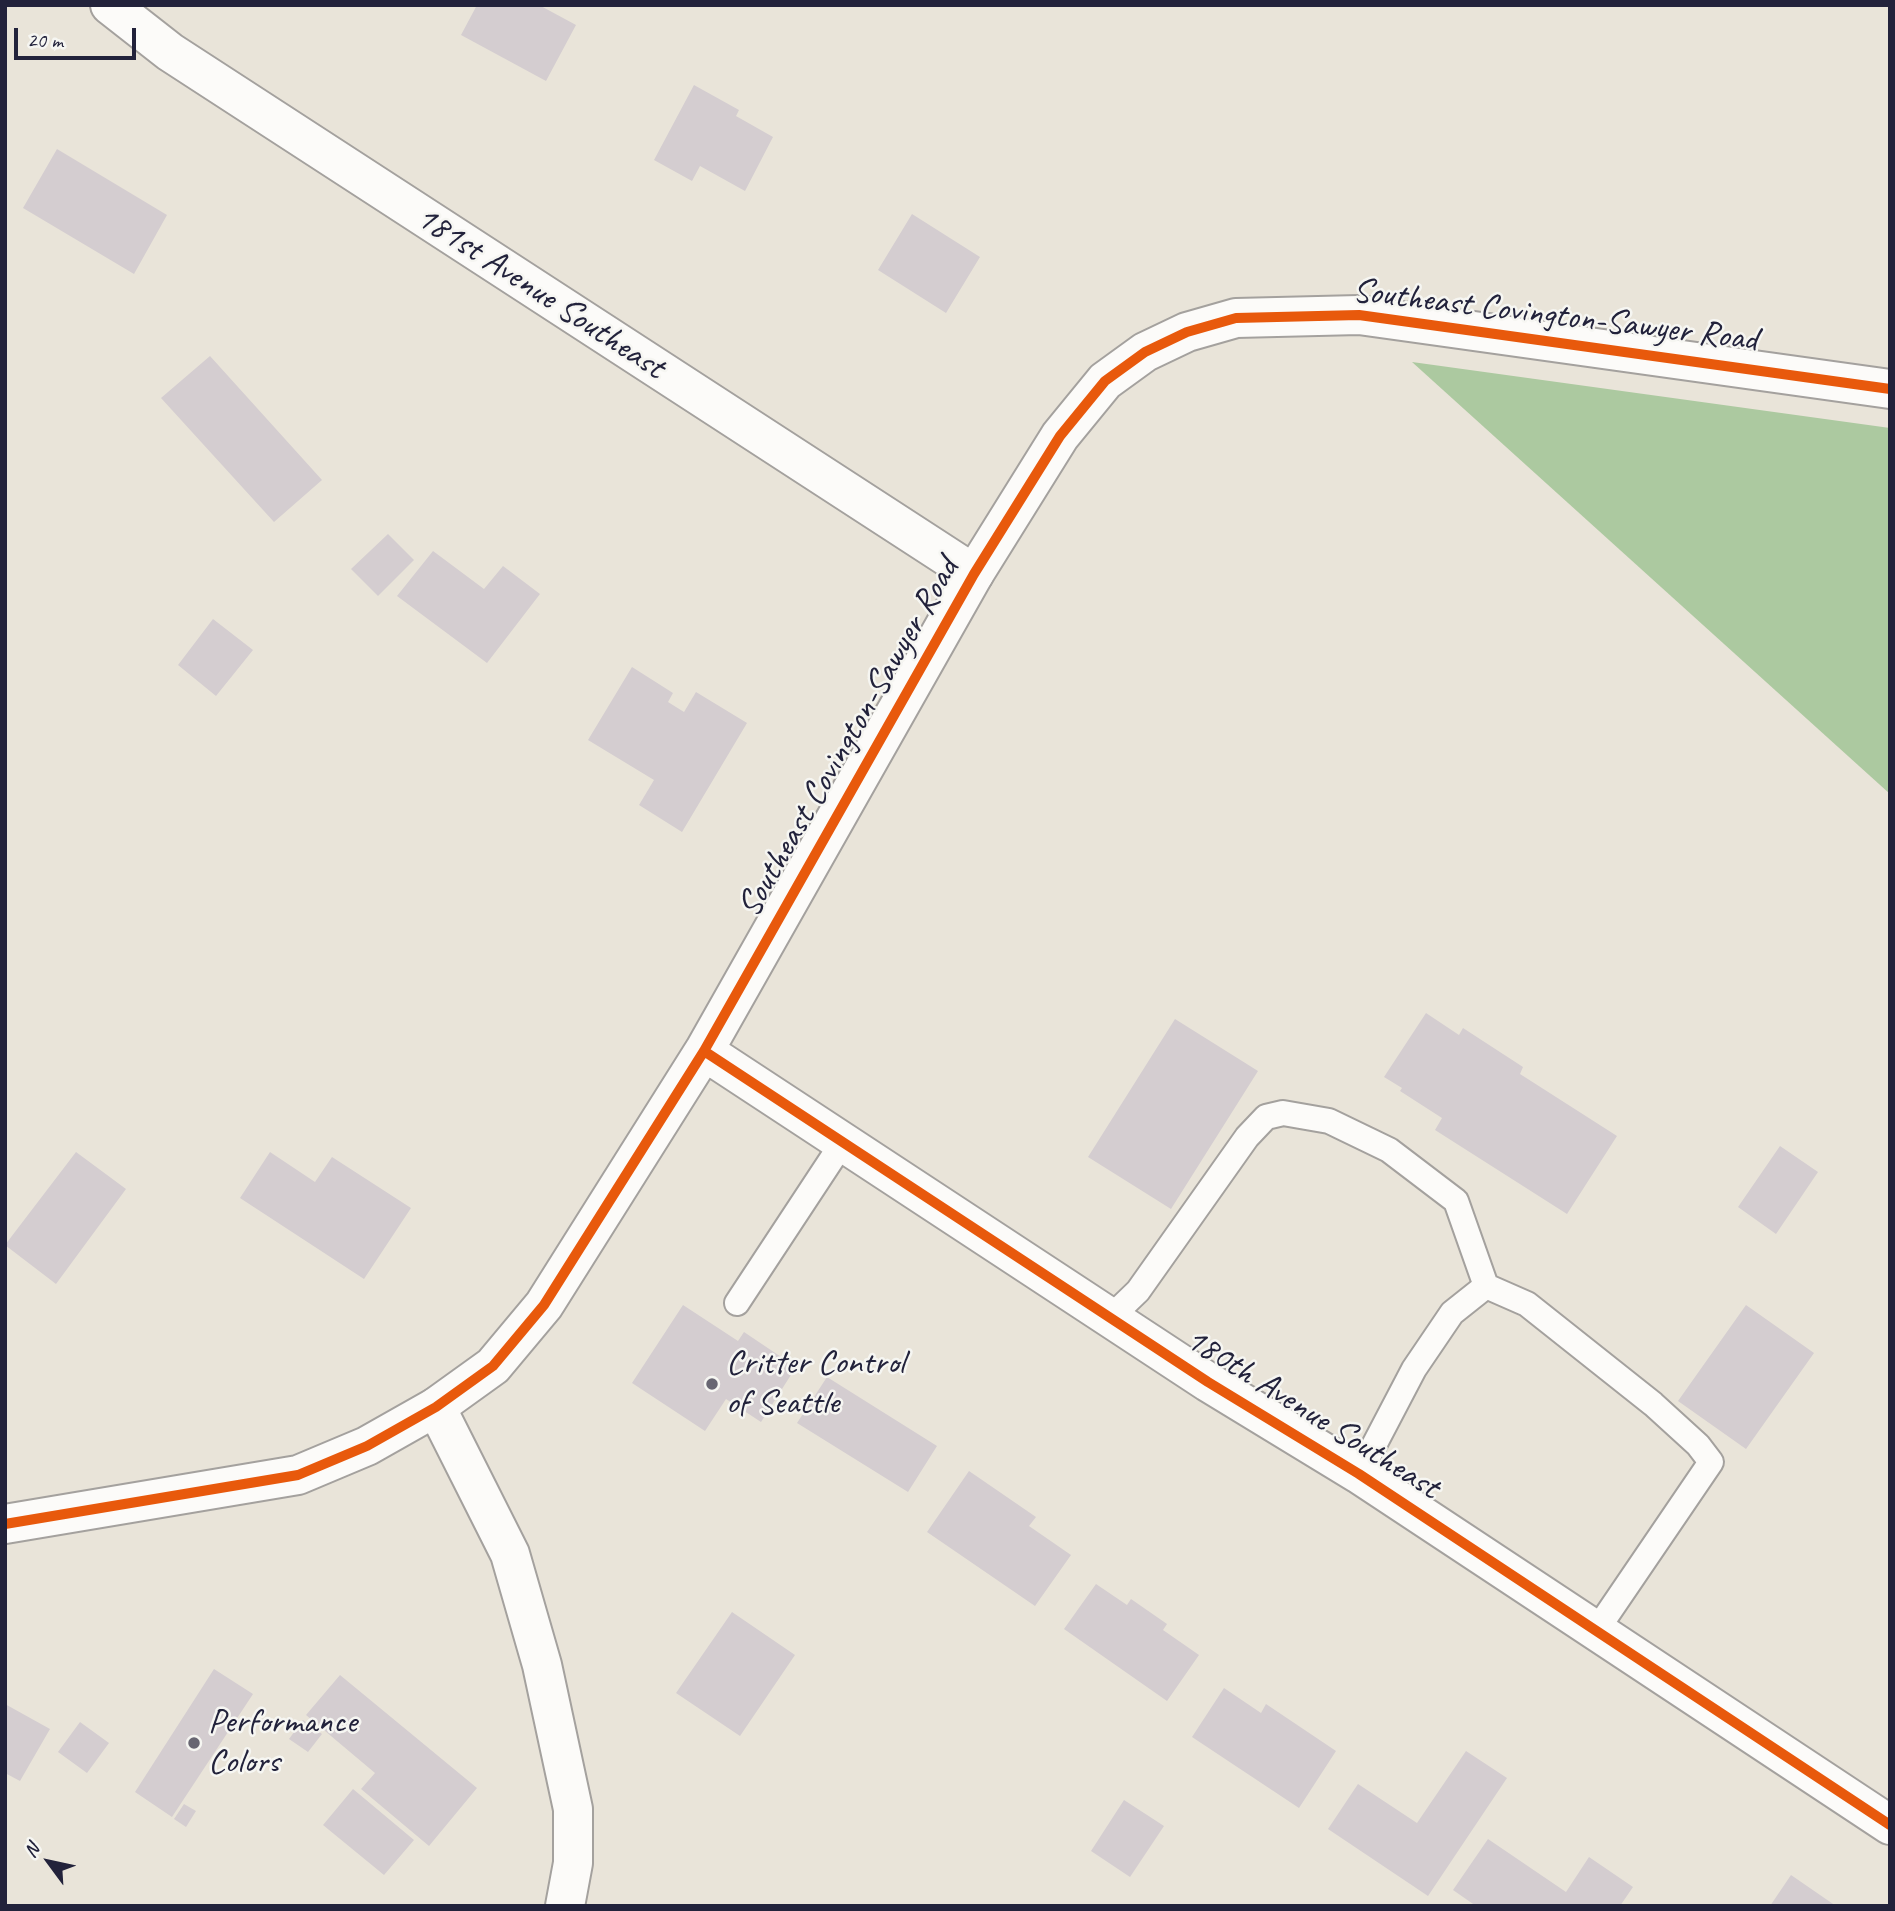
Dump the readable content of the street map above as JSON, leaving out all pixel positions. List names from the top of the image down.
{
  "streets": {
    "street": ["181st Avenue Southeast", "Southeast Covington-Sawyer Road", "180th Avenue Southeast"]
  },
  "crossings": [
    ["181st Avenue Southeast", "Southeast Covington-Sawyer Road"],
    ["Southeast Covington-Sawyer Road", "180th Avenue Southeast"]
  ],
  "places": ["Critter Control of Seattle", "Performance Colors"],
  "scale_bar": "20 m",
  "north": "top left"
}
